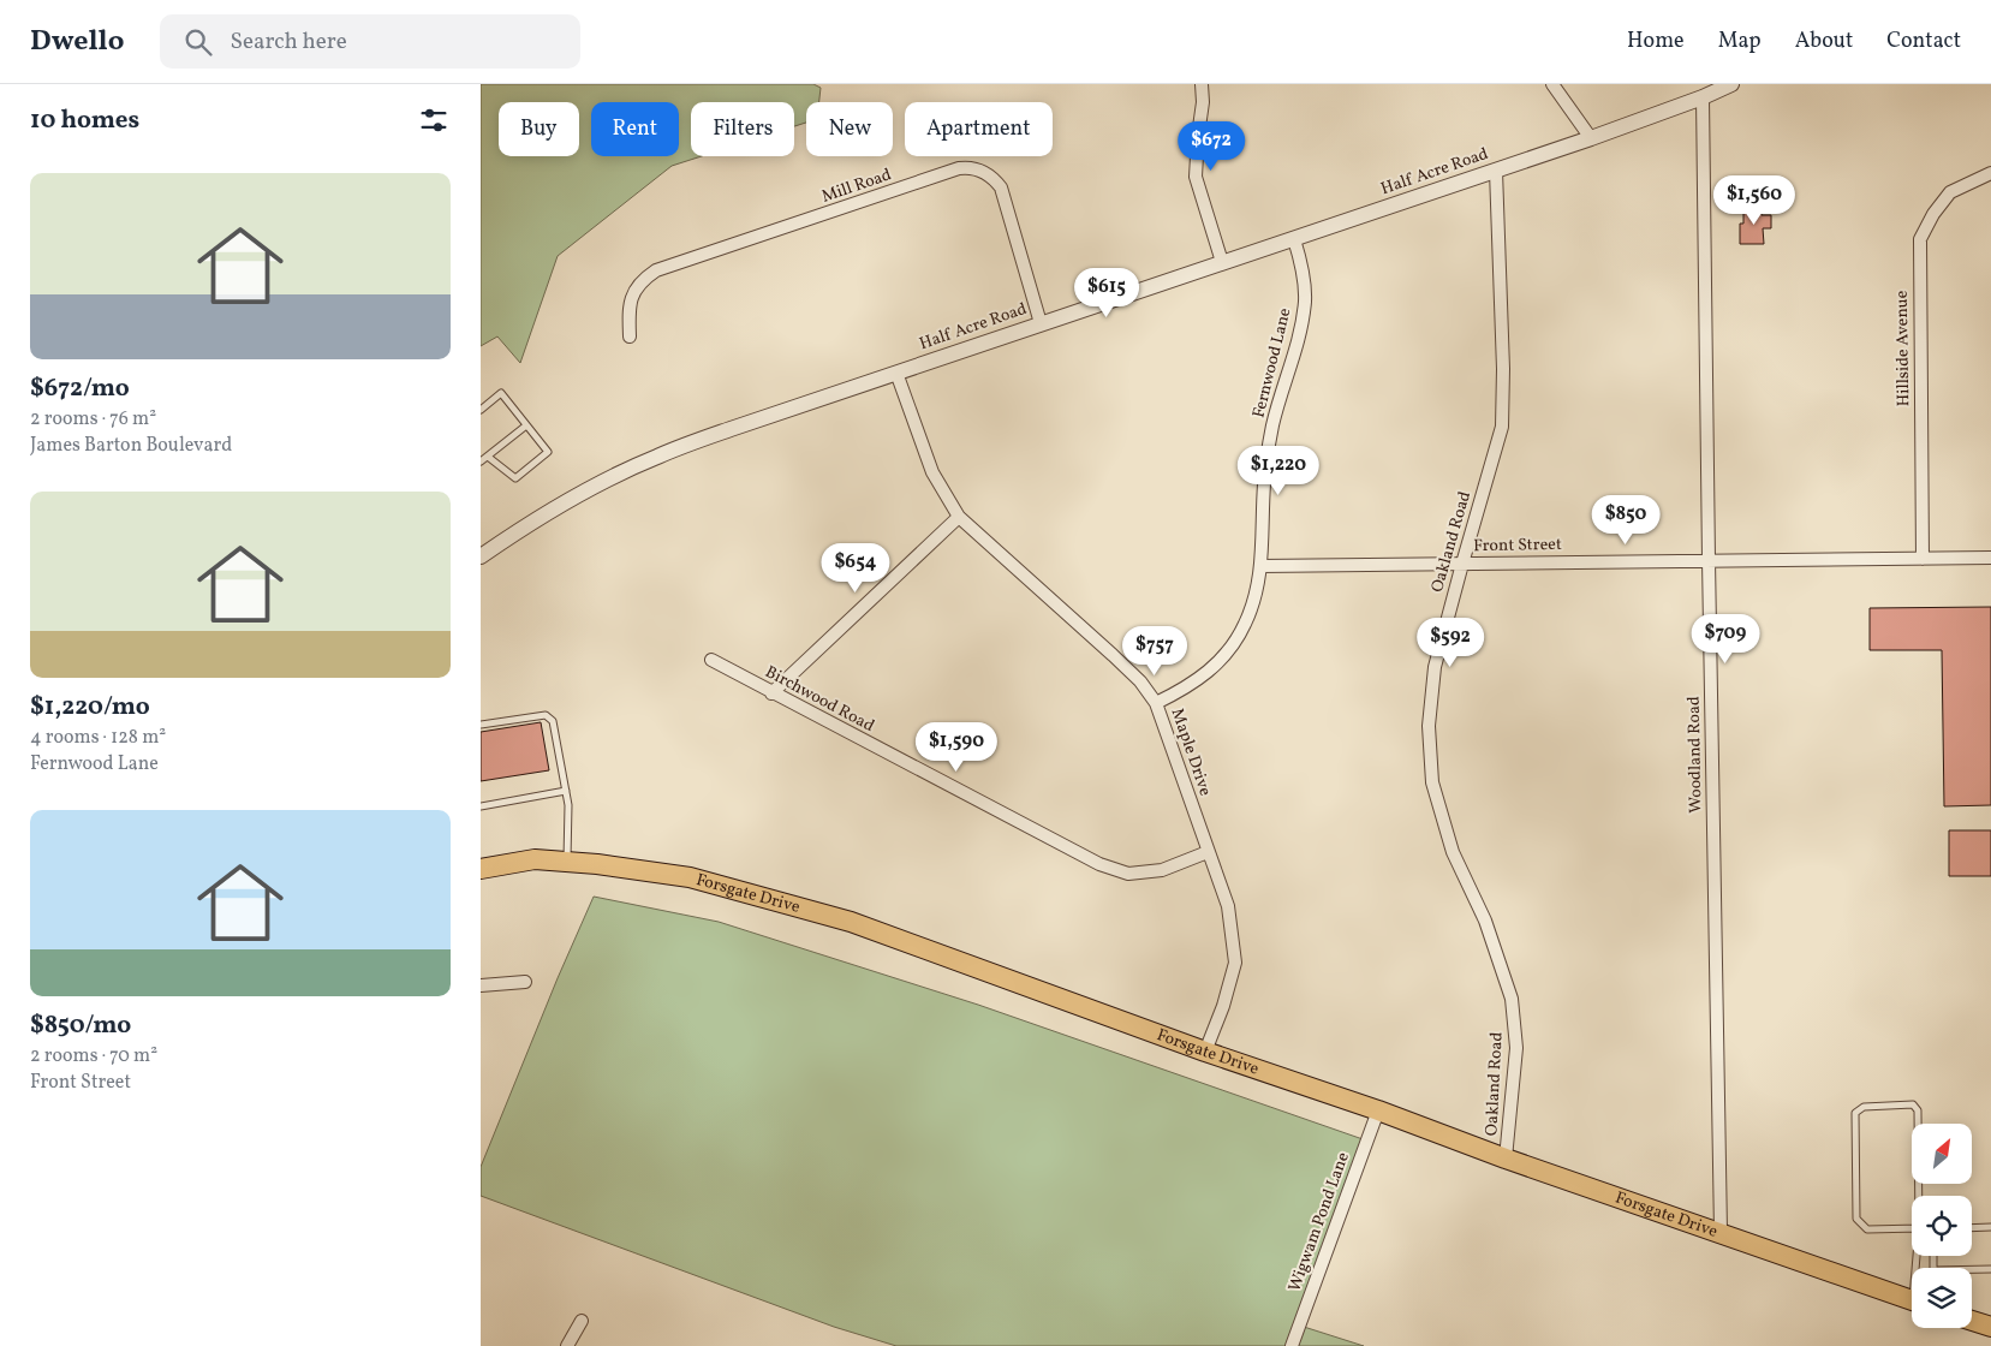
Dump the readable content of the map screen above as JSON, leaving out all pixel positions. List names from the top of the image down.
{
  "streets": {
    "main road": ["Forsgate Drive"],
    "street": [
      "Half Acre Road",
      "Mill Road",
      "Hillside Avenue",
      "Fernwood Lane",
      "Oakland Road",
      "Front Street",
      "Birchwood Road",
      "Maple Drive",
      "Woodland Road",
      "Wigwam Pond Lane"
    ]
  },
  "crossings": [
    ["Half Acre Road", "Mill Road"],
    ["Half Acre Road", "Fernwood Lane"],
    ["Half Acre Road", "Oakland Road"],
    ["Half Acre Road", "Maple Drive"],
    ["Half Acre Road", "Woodland Road"],
    ["Hillside Avenue", "Front Street"],
    ["Fernwood Lane", "Front Street"],
    ["Fernwood Lane", "Maple Drive"],
    ["Oakland Road", "Front Street"],
    ["Oakland Road", "Forsgate Drive"],
    ["Front Street", "Woodland Road"],
    ["Birchwood Road", "Maple Drive"],
    ["Maple Drive", "Forsgate Drive"],
    ["Woodland Road", "Forsgate Drive"],
    ["Forsgate Drive", "Wigwam Pond Lane"]
  ],
  "north": "top right",
  "page": {
    "header": "Dwello",
    "search": "Search here",
    "nav": [
      "Home",
      "Map",
      "About",
      "Contact"
    ],
    "heading": "10 homes",
    "chip": [
      "Buy",
      "Rent",
      "Filters",
      "New",
      "Apartment"
    ],
    "price": [
      "$672",
      "$1,560",
      "$615",
      "$1,220",
      "$850",
      "$654",
      "$709",
      "$592",
      "$757",
      "$1,590"
    ],
    "list": [
      {
        "name": "$672/mo",
        "note": "2 rooms · 76 m² · James Barton Boulevard"
      },
      {
        "name": "$1,220/mo",
        "note": "4 rooms · 128 m² · Fernwood Lane"
      },
      {
        "name": "$850/mo",
        "note": "2 rooms · 70 m² · Front Street"
      }
    ]
  }
}
